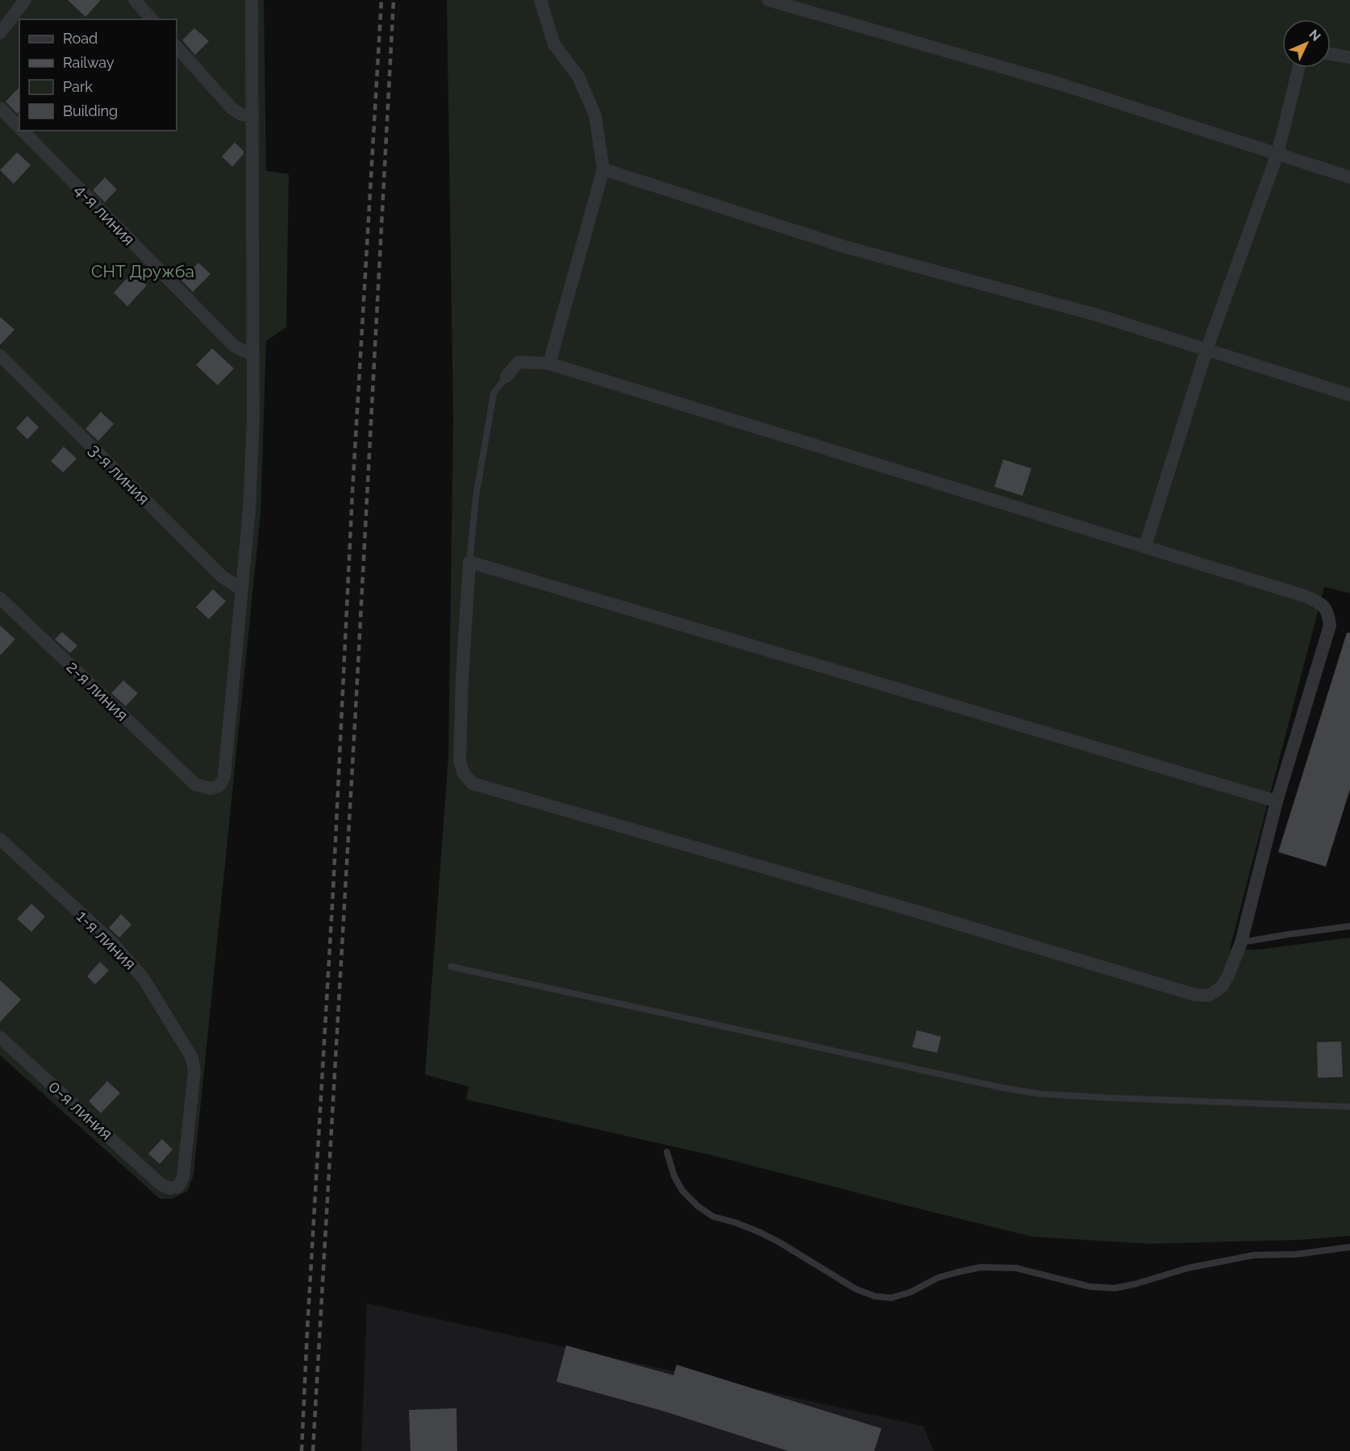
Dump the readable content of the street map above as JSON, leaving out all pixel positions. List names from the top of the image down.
{
  "streets": {
    "street": [
      "4-я линия",
      "3-я линия",
      "2-я линия",
      "1-я линия",
      "0-я линия"
    ]
  },
  "crossings": [
    ["3-я линия", "2-я линия"],
    ["1-я линия", "0-я линия"]
  ],
  "parks": ["СНТ Дружба"],
  "legend": [
    "Road",
    "Railway",
    "Park",
    "Building"
  ],
  "north": "top right"
}
